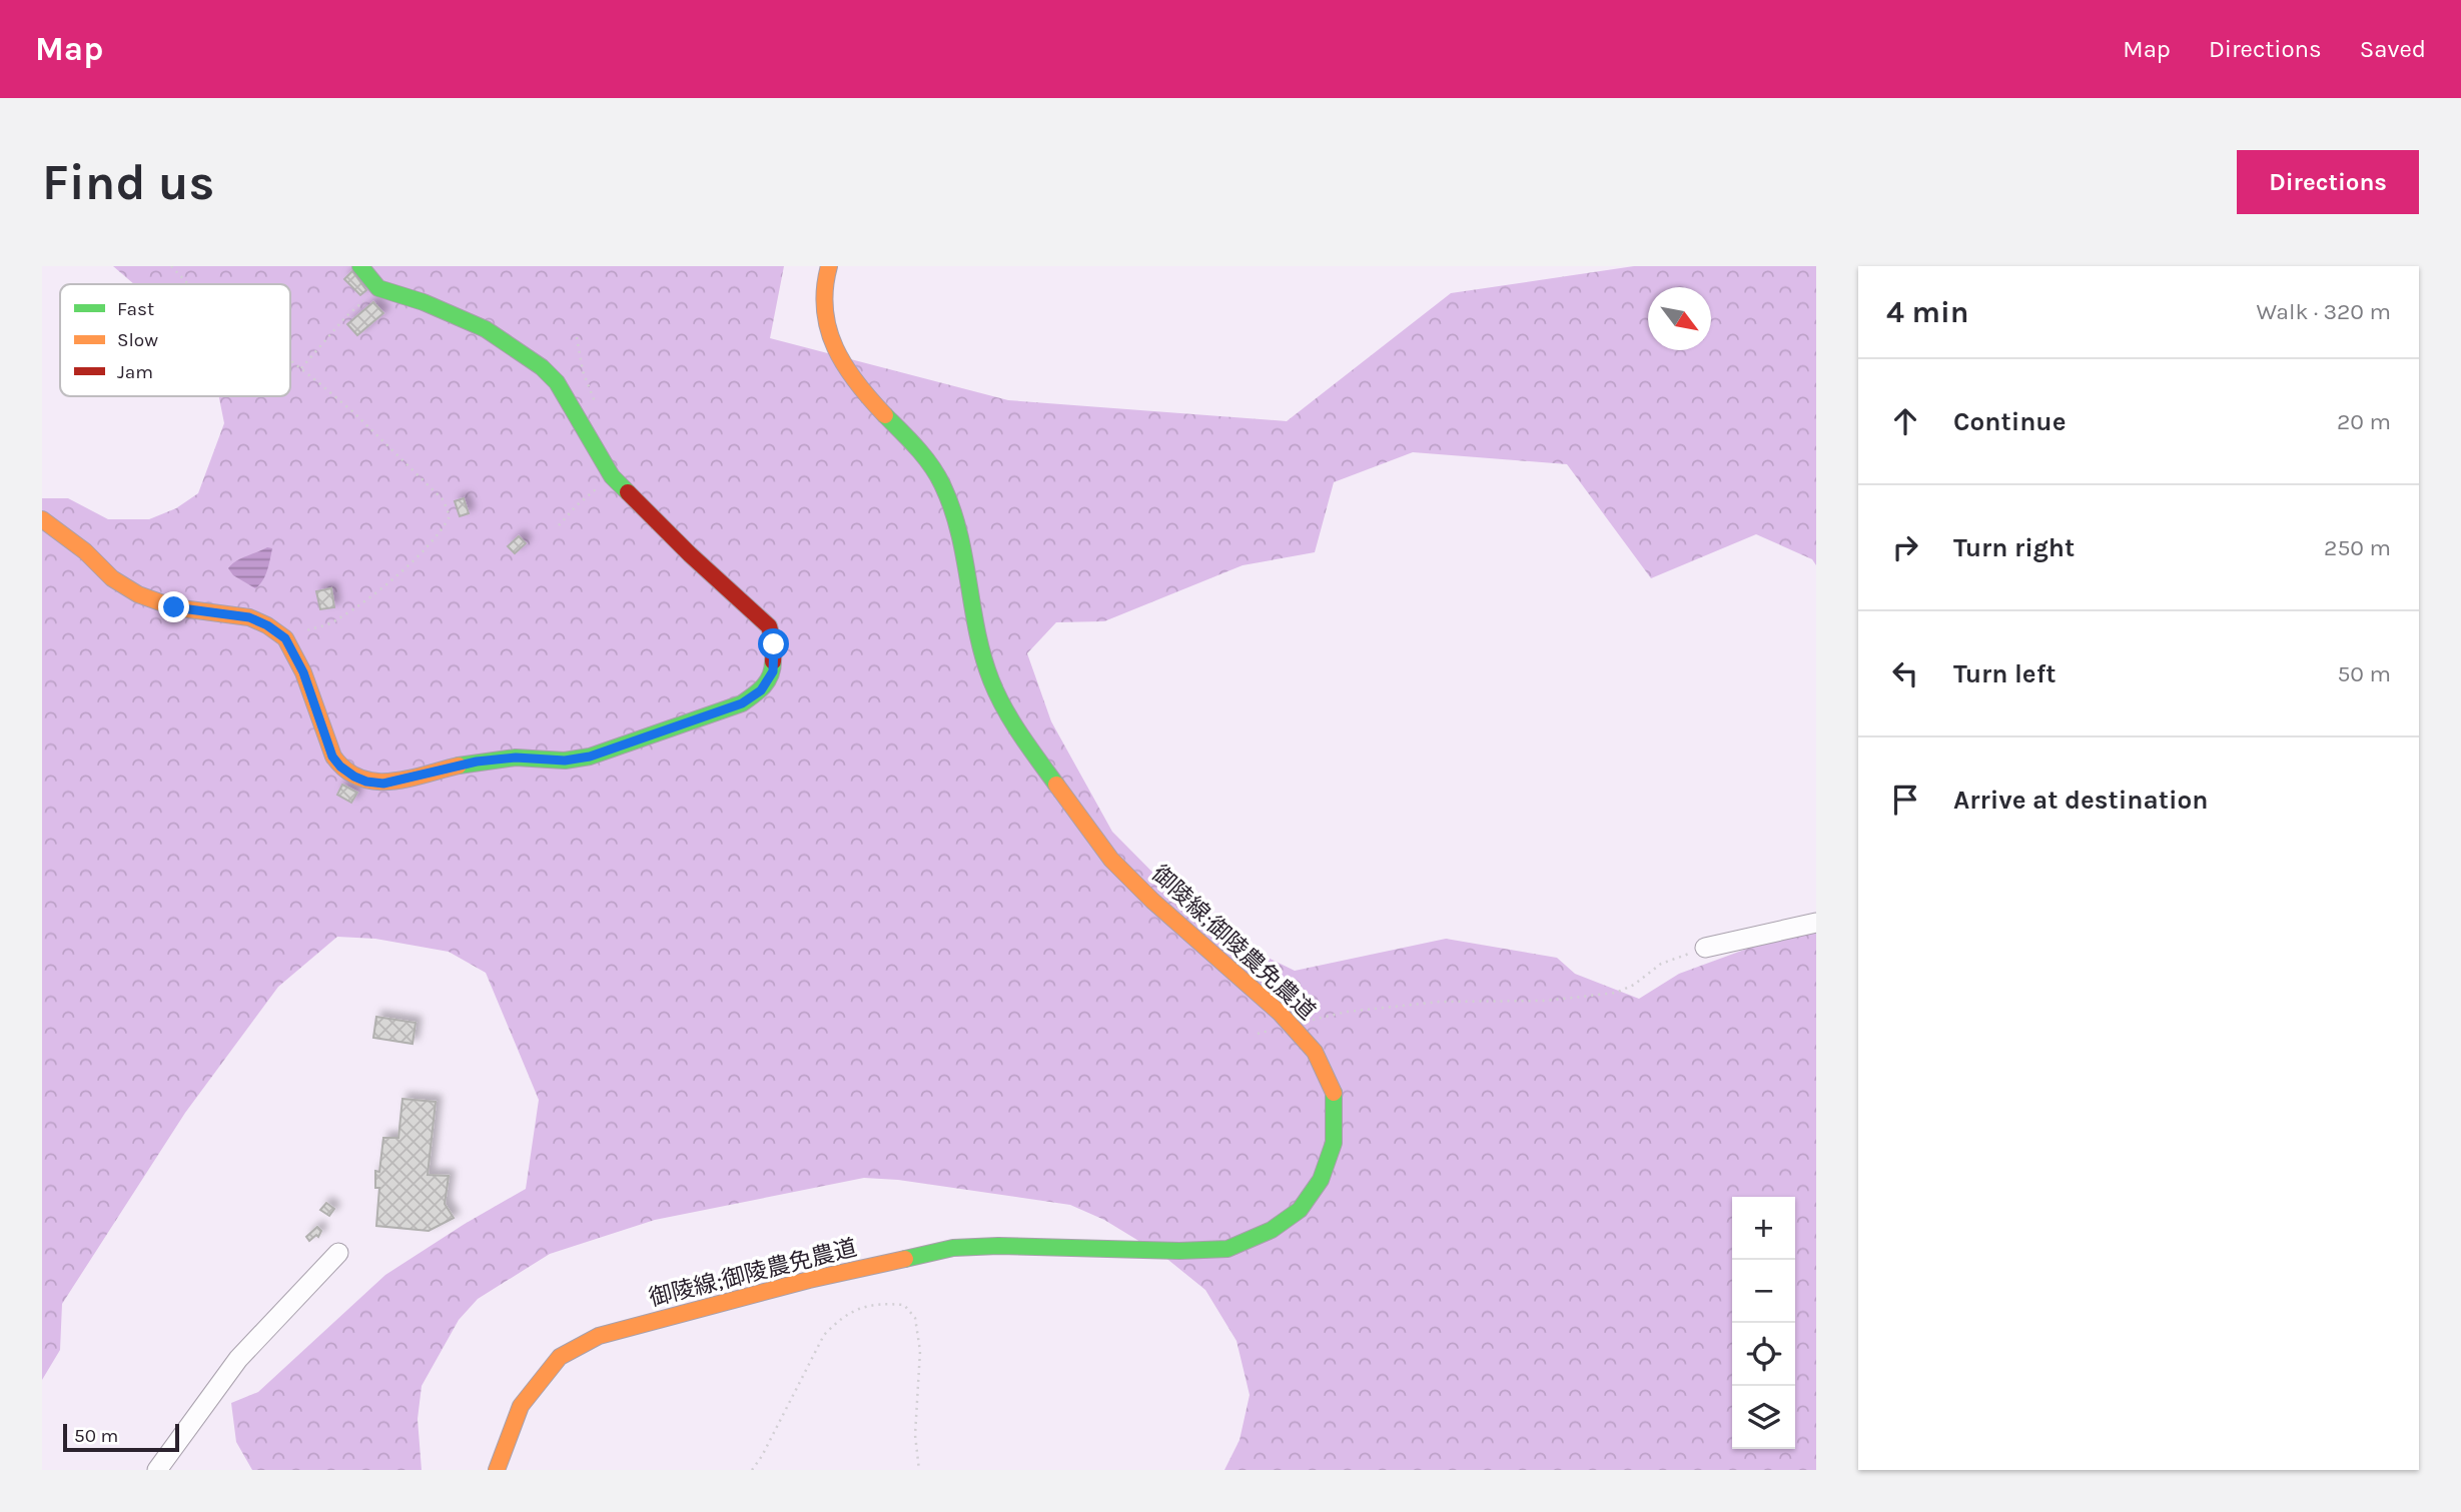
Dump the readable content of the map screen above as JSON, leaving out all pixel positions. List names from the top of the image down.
{
  "streets": {
    "street": ["御陵線;御陵農免農道"]
  },
  "legend": ["Fast", "Slow", "Jam"],
  "scale_bar": "50 m",
  "north": "bottom right",
  "page": {
    "header": "Map",
    "nav": ["Map", "Directions", "Saved"],
    "buttons": "Directions",
    "title": "Find us",
    "heading": ["4 min", "Walk · 320 m"],
    "list": [
      ["Continue", "20 m"],
      ["Turn right", "250 m"],
      ["Turn left", "50 m"],
      "Arrive at destination"
    ],
    "map_buttons": ["+", "−"],
    "scale": "50 m"
  }
}
